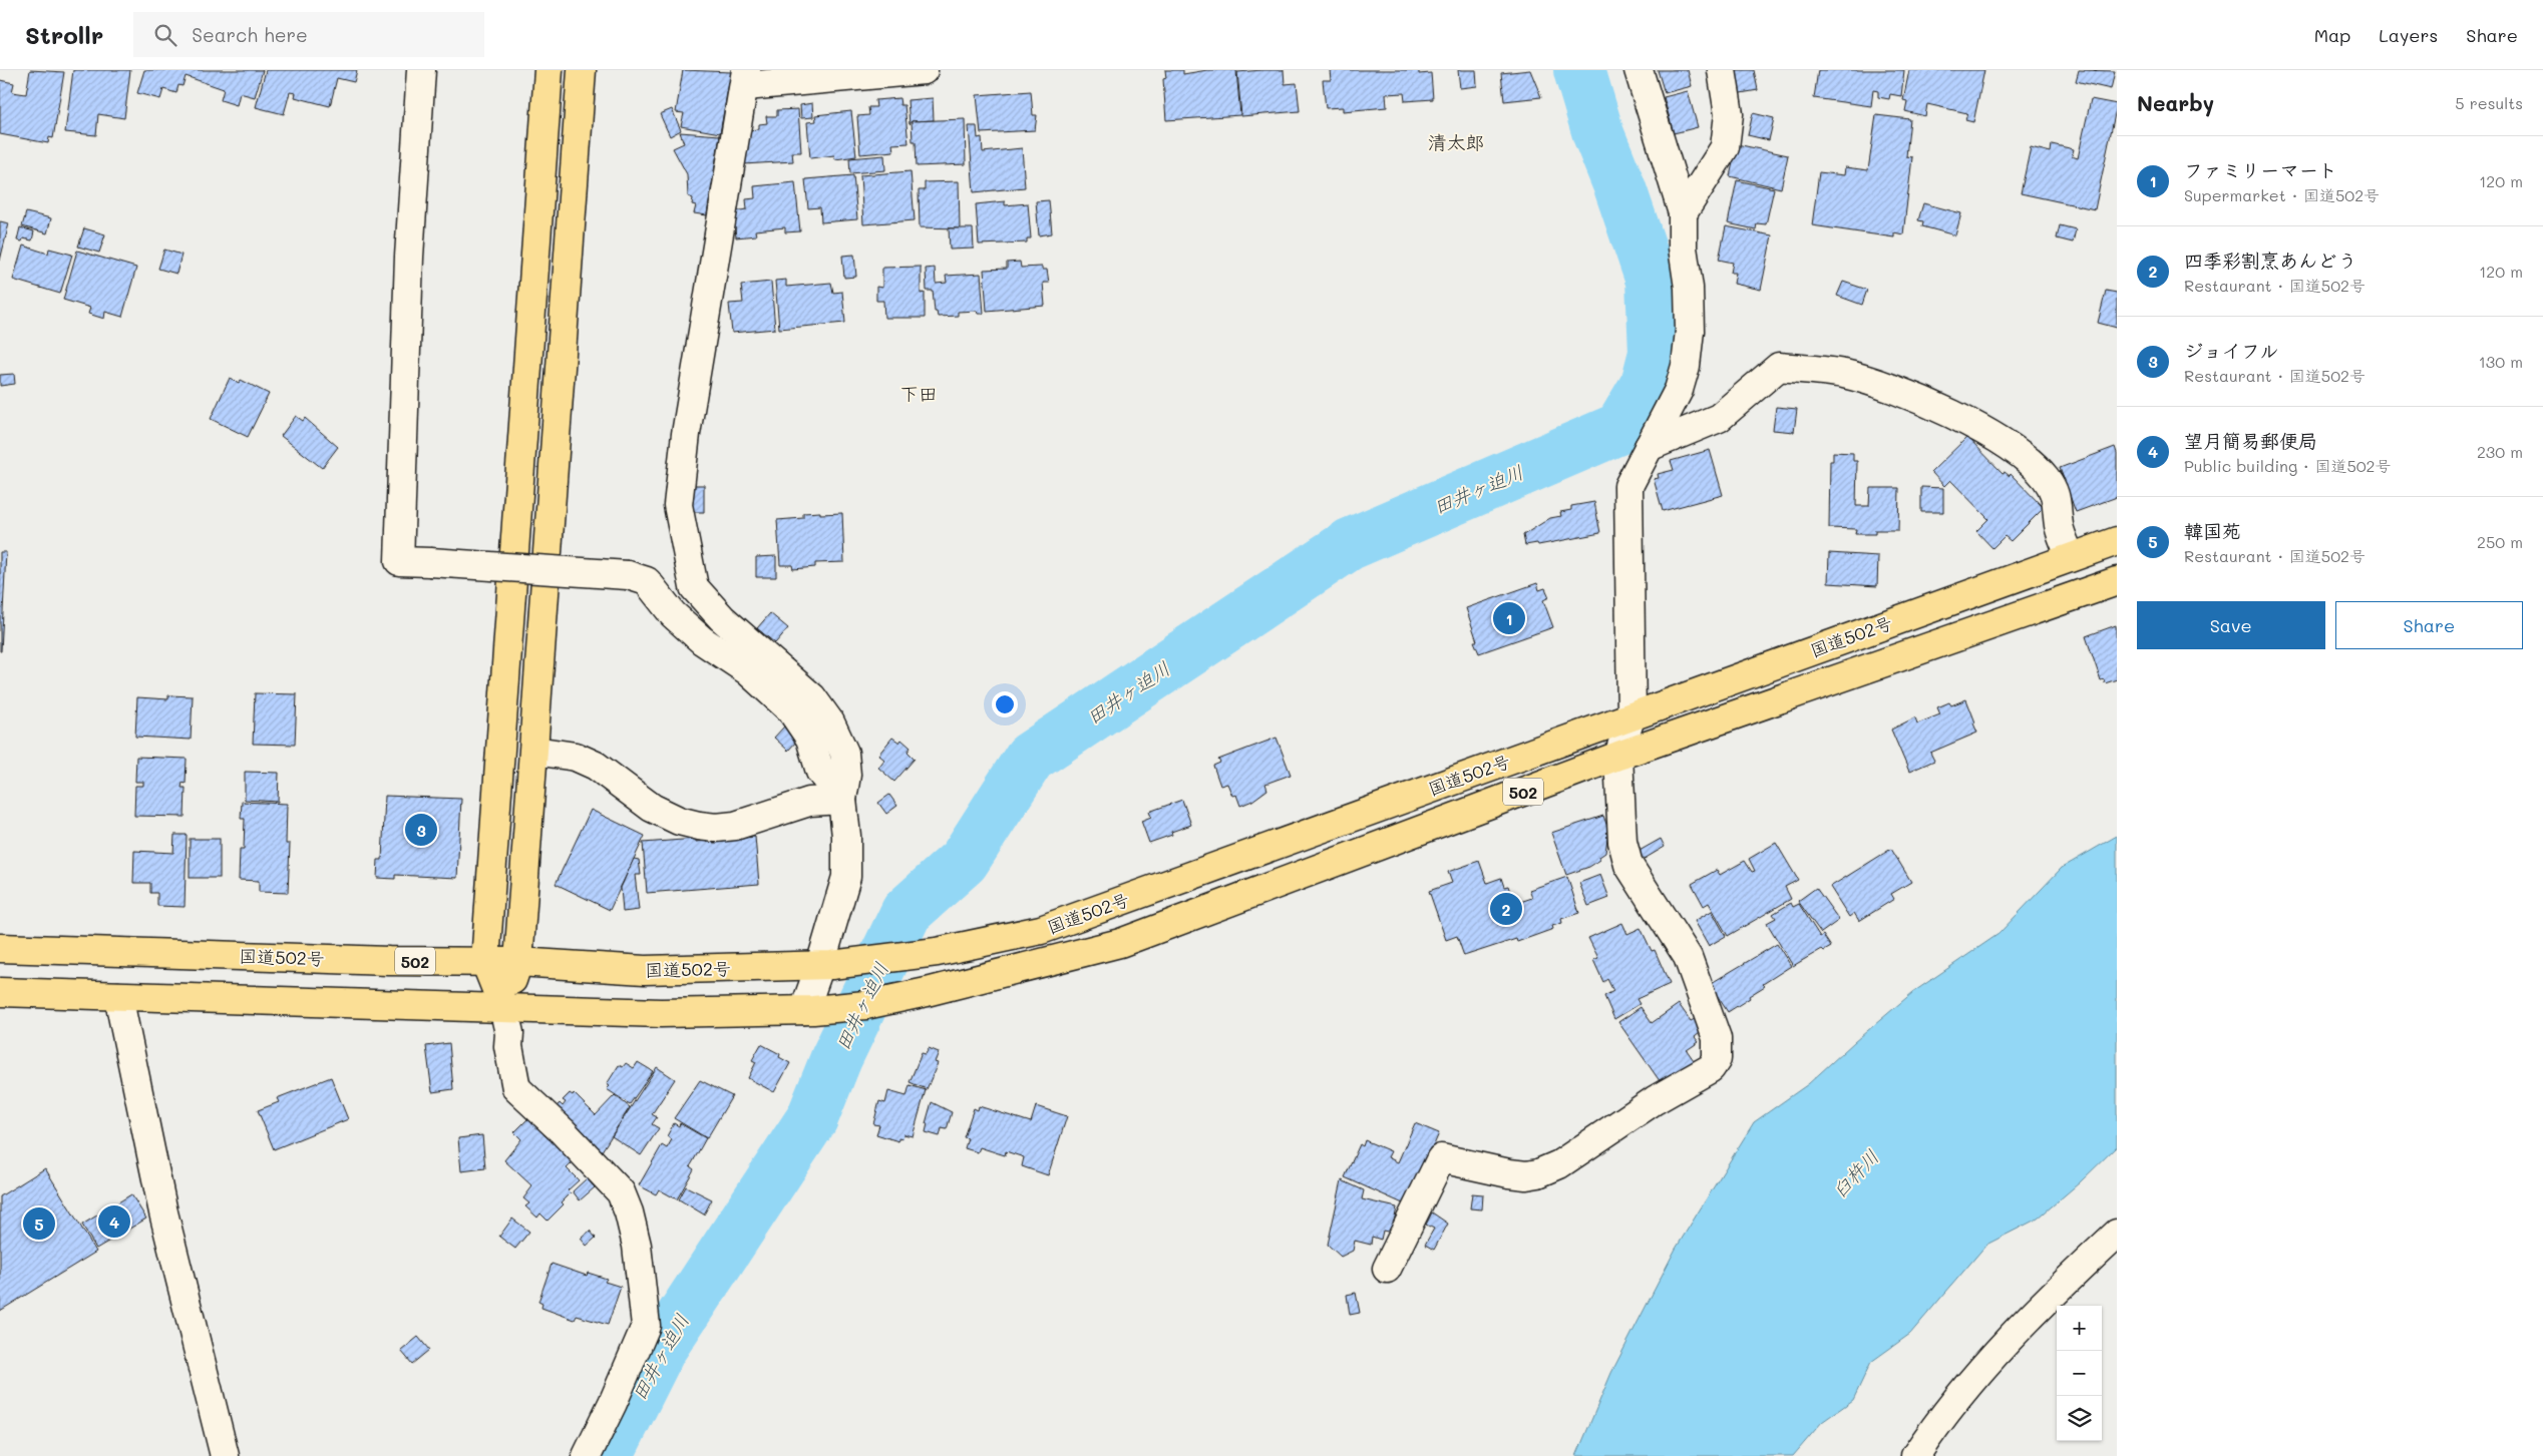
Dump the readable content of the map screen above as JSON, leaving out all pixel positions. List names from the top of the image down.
{
  "streets": {
    "highway": ["国道502号", "502"]
  },
  "districts": ["清太郎", "下田"],
  "water": ["田井ヶ迫川", "臼杵川"],
  "page": {
    "header": "Strollr",
    "search": "Search here",
    "nav": ["Map", "Layers", "Share"],
    "heading": ["Nearby", "5 results"],
    "list": [
      {
        "mark": "1",
        "name": "ファミリーマート",
        "note": "Supermarket · 国道502号",
        "value": "120 m"
      },
      {
        "mark": "2",
        "name": "四季彩割烹あんどう",
        "note": "Restaurant · 国道502号",
        "value": "120 m"
      },
      {
        "mark": "3",
        "name": "ジョイフル",
        "note": "Restaurant · 国道502号",
        "value": "130 m"
      },
      {
        "mark": "4",
        "name": "望月簡易郵便局",
        "note": "Public building · 国道502号",
        "value": "230 m"
      },
      {
        "mark": "5",
        "name": "韓国苑",
        "note": "Restaurant · 国道502号",
        "value": "250 m"
      }
    ],
    "buttons": ["Save", "Share"],
    "pins": [
      "1",
      "3",
      "2",
      "4",
      "5"
    ],
    "map_buttons": ["+", "−"]
  }
}
